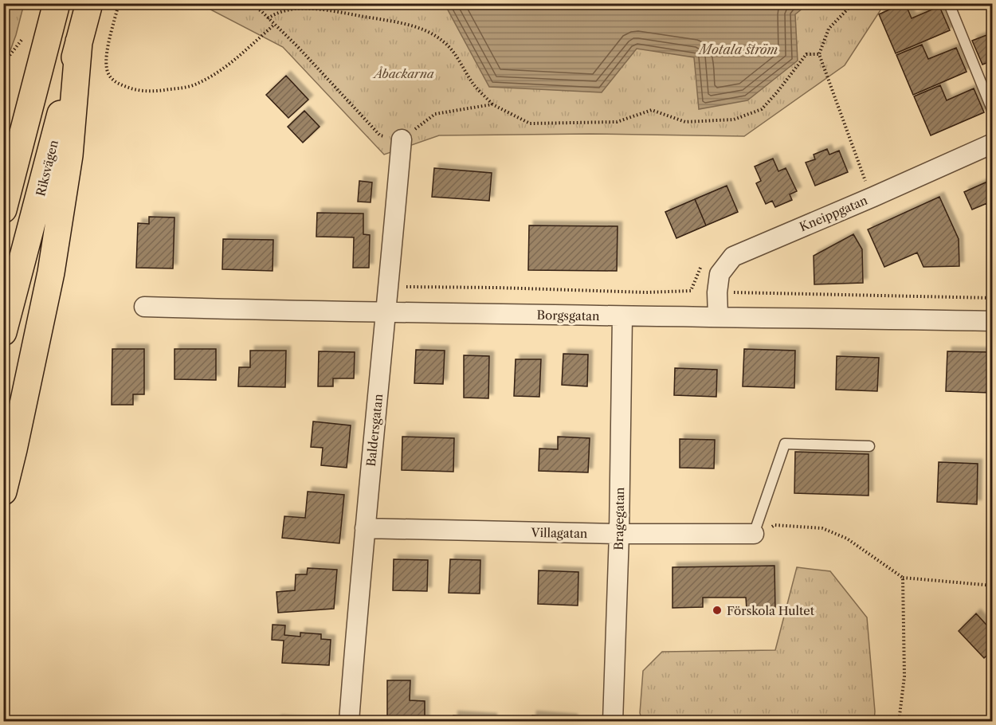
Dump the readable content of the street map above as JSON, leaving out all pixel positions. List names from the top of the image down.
{
  "streets": {
    "highway": ["Riksvägen"],
    "street": [
      "Kneippgatan",
      "Borgsgatan",
      "Baldersgatan",
      "Bragegatan",
      "Villagatan"
    ]
  },
  "crossings": [
    ["Kneippgatan", "Borgsgatan"],
    ["Borgsgatan", "Baldersgatan"],
    ["Borgsgatan", "Bragegatan"],
    ["Baldersgatan", "Villagatan"],
    ["Bragegatan", "Villagatan"]
  ],
  "water": ["Motala ström"],
  "parks": ["Åbackarna"],
  "places": ["Förskola Hultet"]
}
